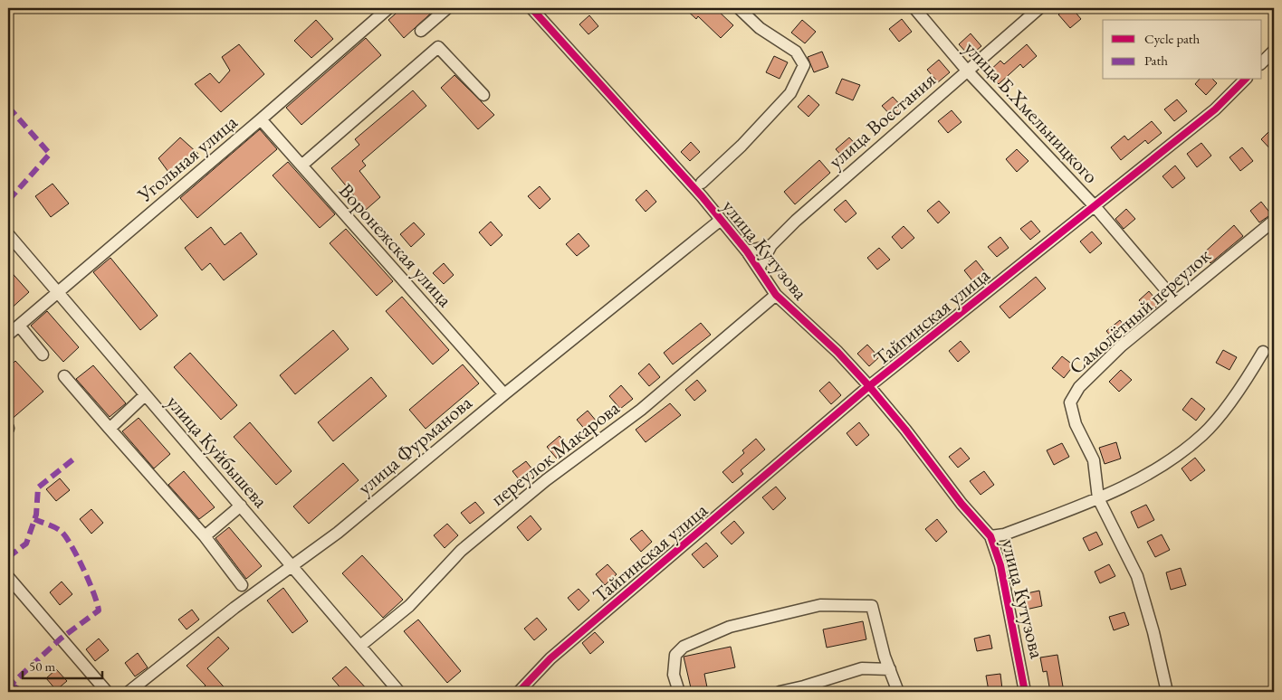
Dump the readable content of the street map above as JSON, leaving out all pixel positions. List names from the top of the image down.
{
  "streets": {
    "street": [
      "улица Б.Хмельницкого",
      "улица Восстания",
      "Угольная улица",
      "Воронежская улица",
      "улица Кутузова",
      "Самолётный переулок",
      "Тайгинская улица",
      "улица Фурманова",
      "улица Куйбышева",
      "переулок Макарова"
    ]
  },
  "crossings": [
    ["улица Б.Хмельницкого", "улица Восстания"],
    ["улица Б.Хмельницкого", "Самолётный переулок"],
    ["улица Б.Хмельницкого", "Тайгинская улица"],
    ["улица Восстания", "улица Кутузова"],
    ["Угольная улица", "Воронежская улица"],
    ["Угольная улица", "улица Куйбышева"],
    ["Воронежская улица", "улица Фурманова"],
    ["улица Кутузова", "Тайгинская улица"],
    ["улица Кутузова", "улица Фурманова"],
    ["улица Кутузова", "переулок Макарова"],
    ["улица Фурманова", "улица Куйбышева"],
    ["улица Куйбышева", "переулок Макарова"]
  ],
  "legend": ["Cycle path", "Path"],
  "scale_bar": "50 m"
}
